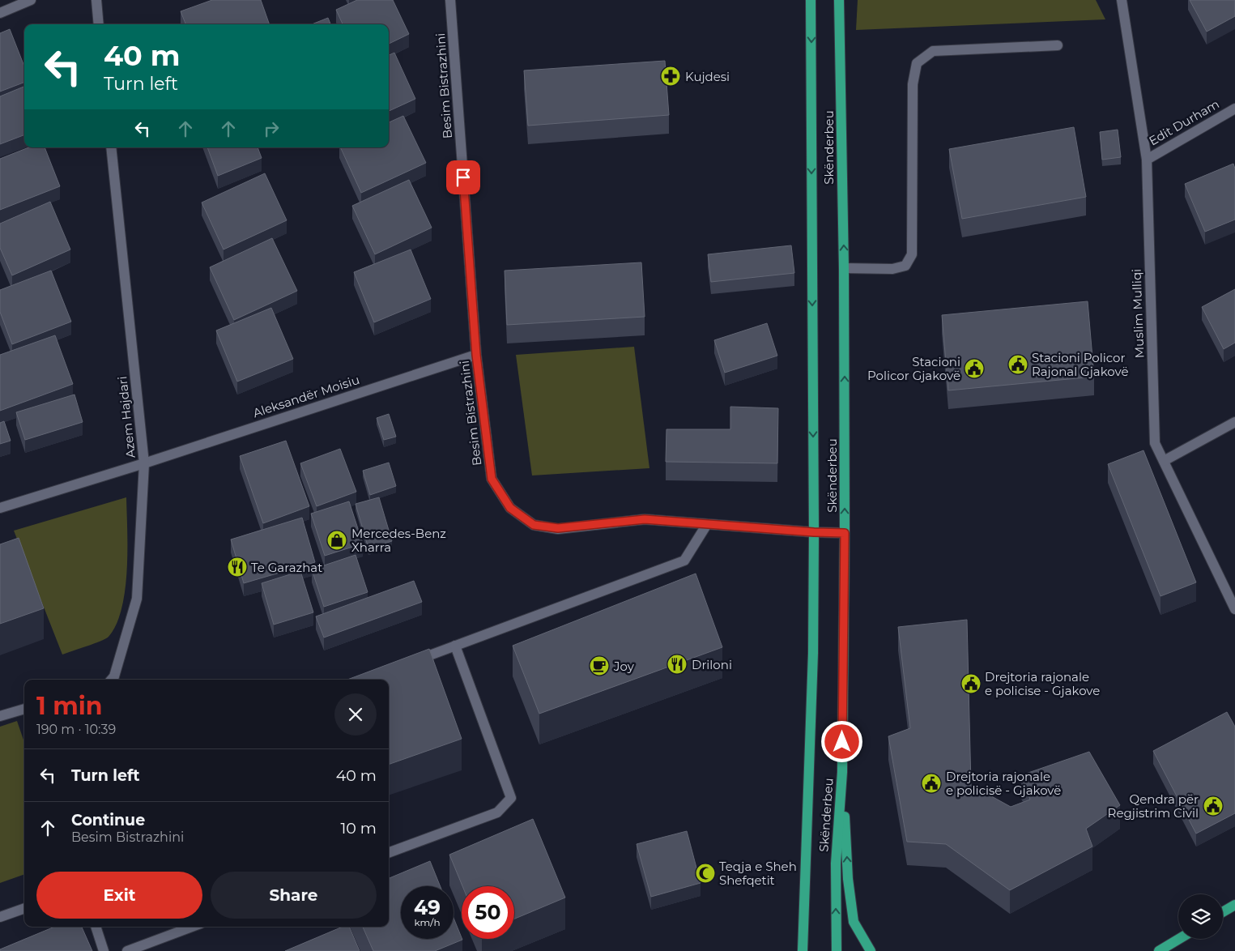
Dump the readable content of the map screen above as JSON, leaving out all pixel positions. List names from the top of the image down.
{
  "streets": {
    "main road": ["Skënderbeu"],
    "street": [
      "Besim Bistrazhini",
      "Edit Durham",
      "Muslim Mulliqi",
      "Aleksandër Moisiu",
      "Azem Hajdari"
    ]
  },
  "crossings": [
    ["Besim Bistrazhini", "Skënderbeu"],
    ["Besim Bistrazhini", "Aleksandër Moisiu"],
    ["Edit Durham", "Muslim Mulliqi"],
    ["Aleksandër Moisiu", "Azem Hajdari"]
  ],
  "places": {
    "pharmacy": ["Kujdesi"],
    "public building": [
      "Stacioni Policor Rajonal Gjakovë",
      "Stacioni Policor Gjakovë",
      "Drejtoria rajonale e policise - Gjakove",
      "Drejtoria rajonale e policisë - Gjakovë",
      "Qendra për Regjistrim Civil"
    ],
    "shop": ["Mercedes-Benz Xharra"],
    "restaurant": ["Te Garazhat", "Driloni"],
    "cafe": ["Joy"],
    "mosque": ["Teqja e Sheh Shefqetit"]
  },
  "page": {
    "turn": ["40 m", "Turn left"],
    "heading": ["1 min", "190 m · 10:39"],
    "list": [
      {
        "name": "Turn left",
        "value": "40 m"
      },
      {
        "name": "Continue",
        "note": "Besim Bistrazhini",
        "value": "10 m"
      }
    ],
    "buttons": ["Exit", "Share"],
    "speed": "49 km/h",
    "limit": "50"
  }
}
